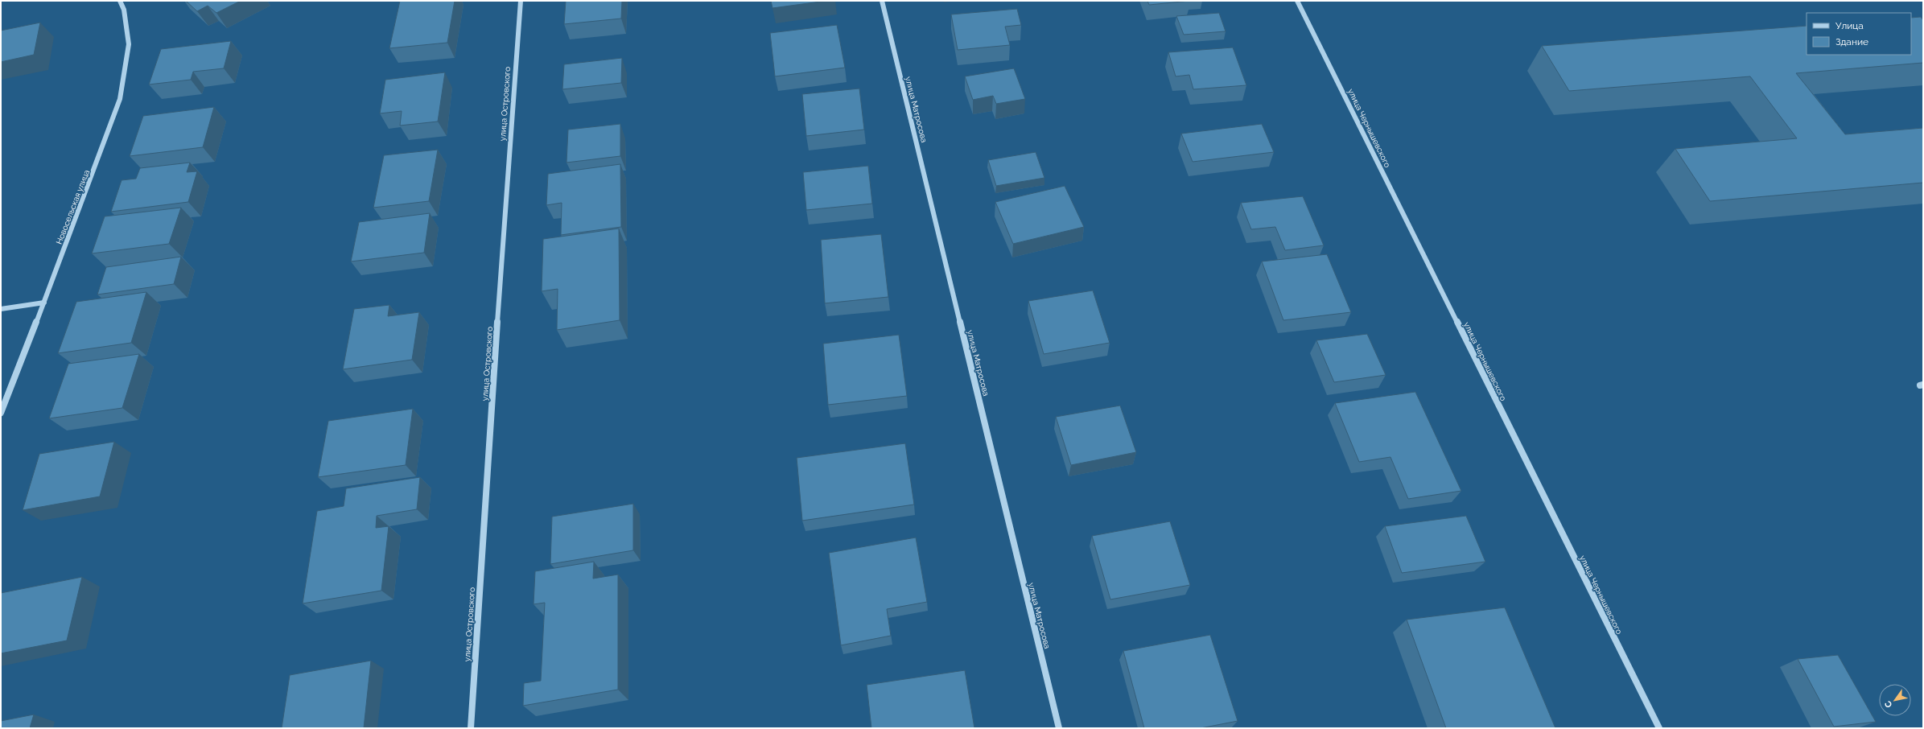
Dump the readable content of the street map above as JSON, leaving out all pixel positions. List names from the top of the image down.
{
  "streets": {
    "street": [
      "улица Островского",
      "улица Матросова",
      "улица Чернышевского",
      "Новосельская улица"
    ]
  },
  "legend": ["Улица", "Здание"],
  "north": "bottom left"
}
